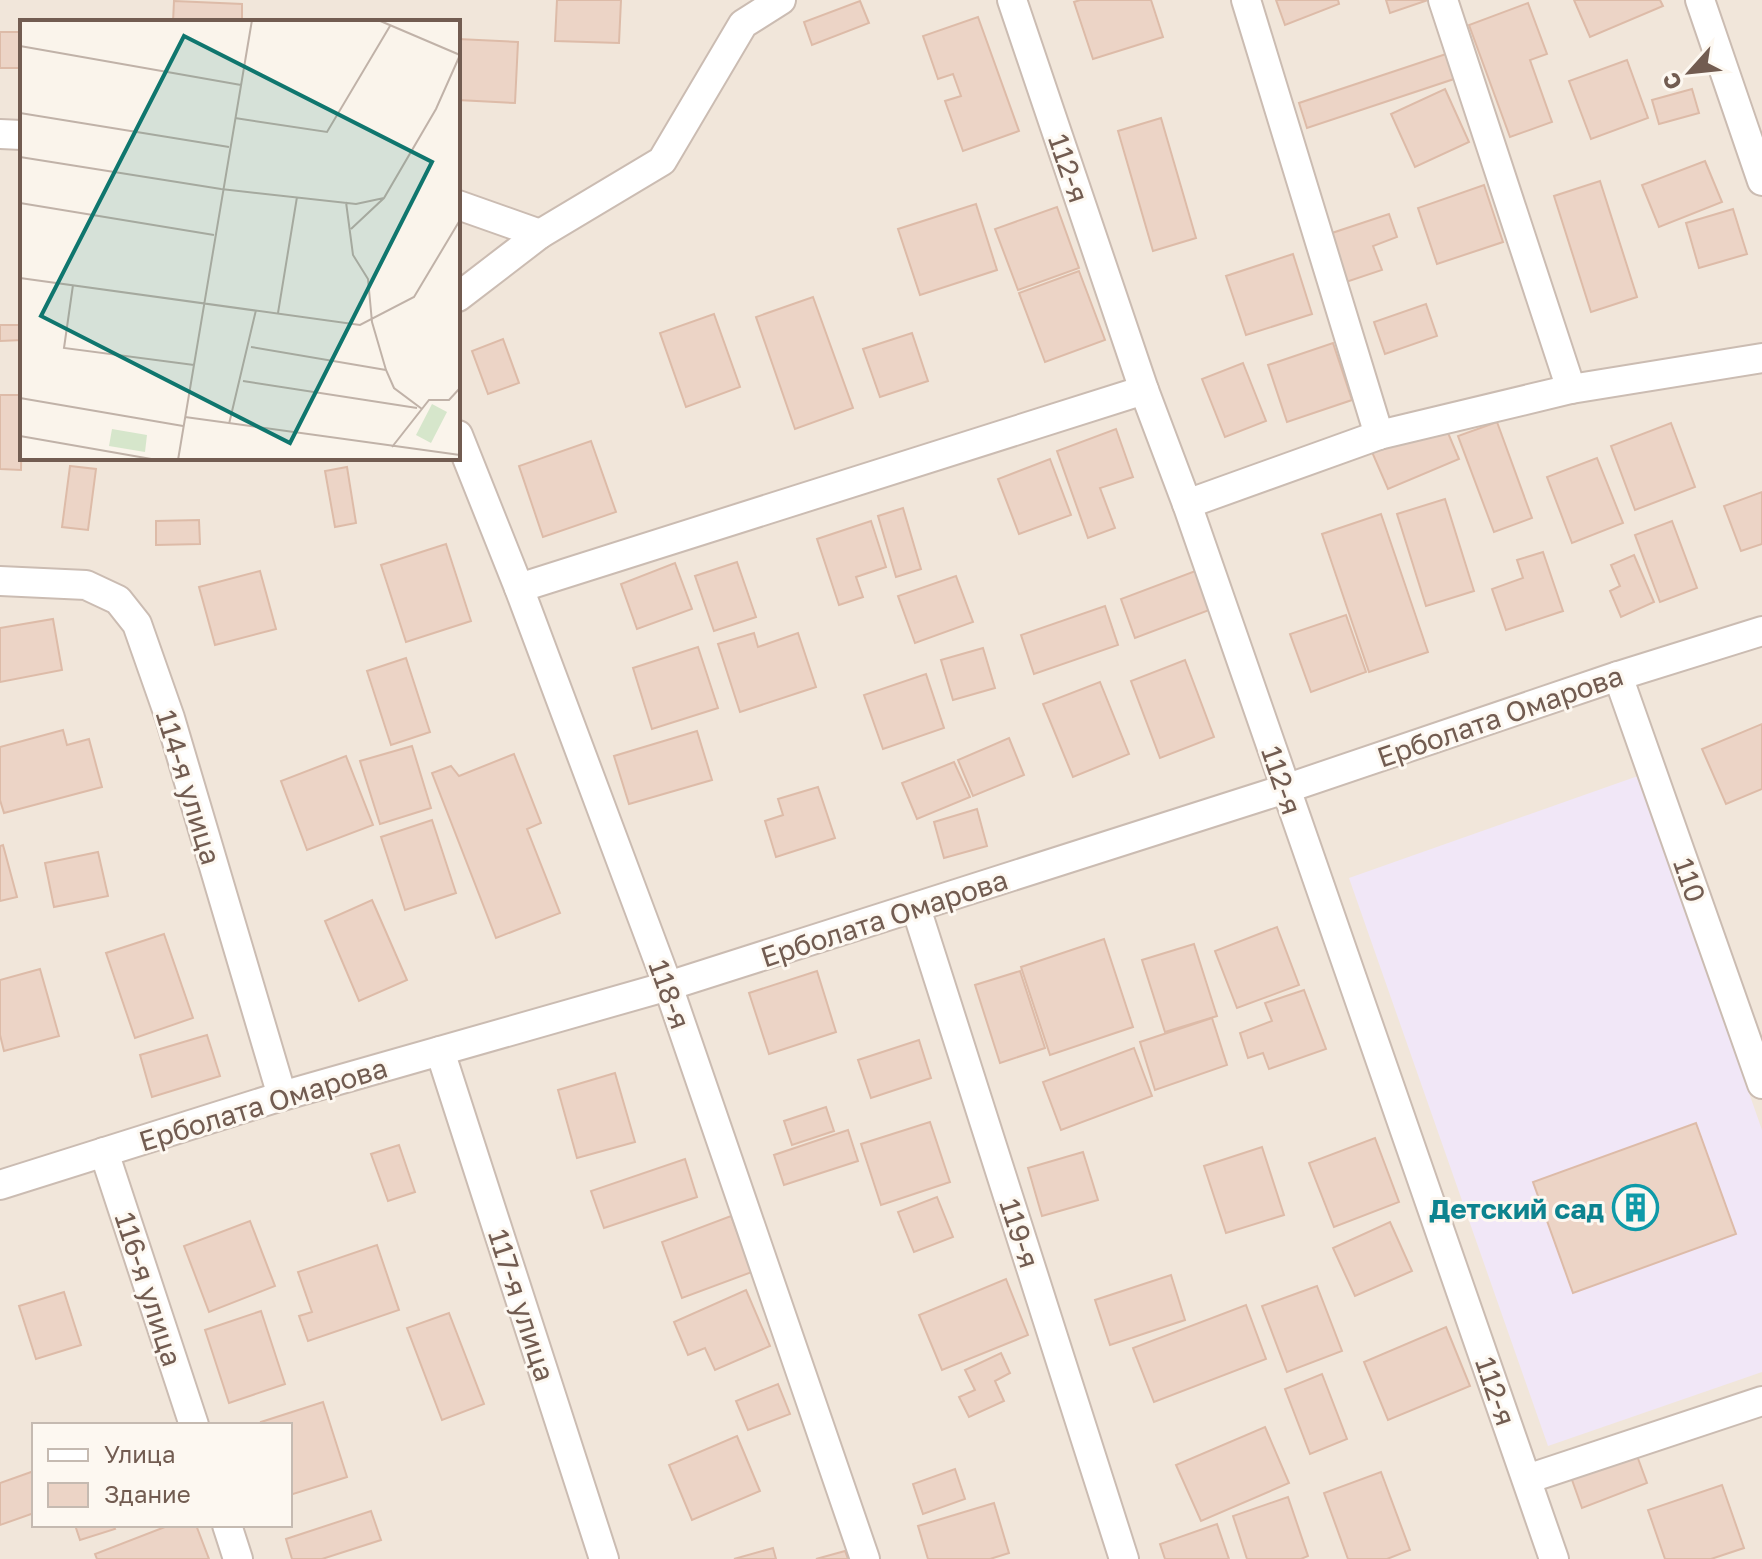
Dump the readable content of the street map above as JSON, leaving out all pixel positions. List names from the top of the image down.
{
  "streets": {
    "street": [
      "112-я",
      "Ерболата Омарова",
      "114-я улица",
      "110",
      "118-я",
      "119-я",
      "116-я улица",
      "117-я улица"
    ]
  },
  "crossings": [
    ["112-я", "Ерболата Омарова"],
    ["Ерболата Омарова", "114-я улица"],
    ["Ерболата Омарова", "110"],
    ["Ерболата Омарова", "118-я"],
    ["Ерболата Омарова", "119-я"],
    ["Ерболата Омарова", "116-я улица"],
    ["Ерболата Омарова", "117-я улица"]
  ],
  "places": {
    "building": ["Детский сад"]
  },
  "legend": ["Улица", "Здание"],
  "north": "bottom left"
}
